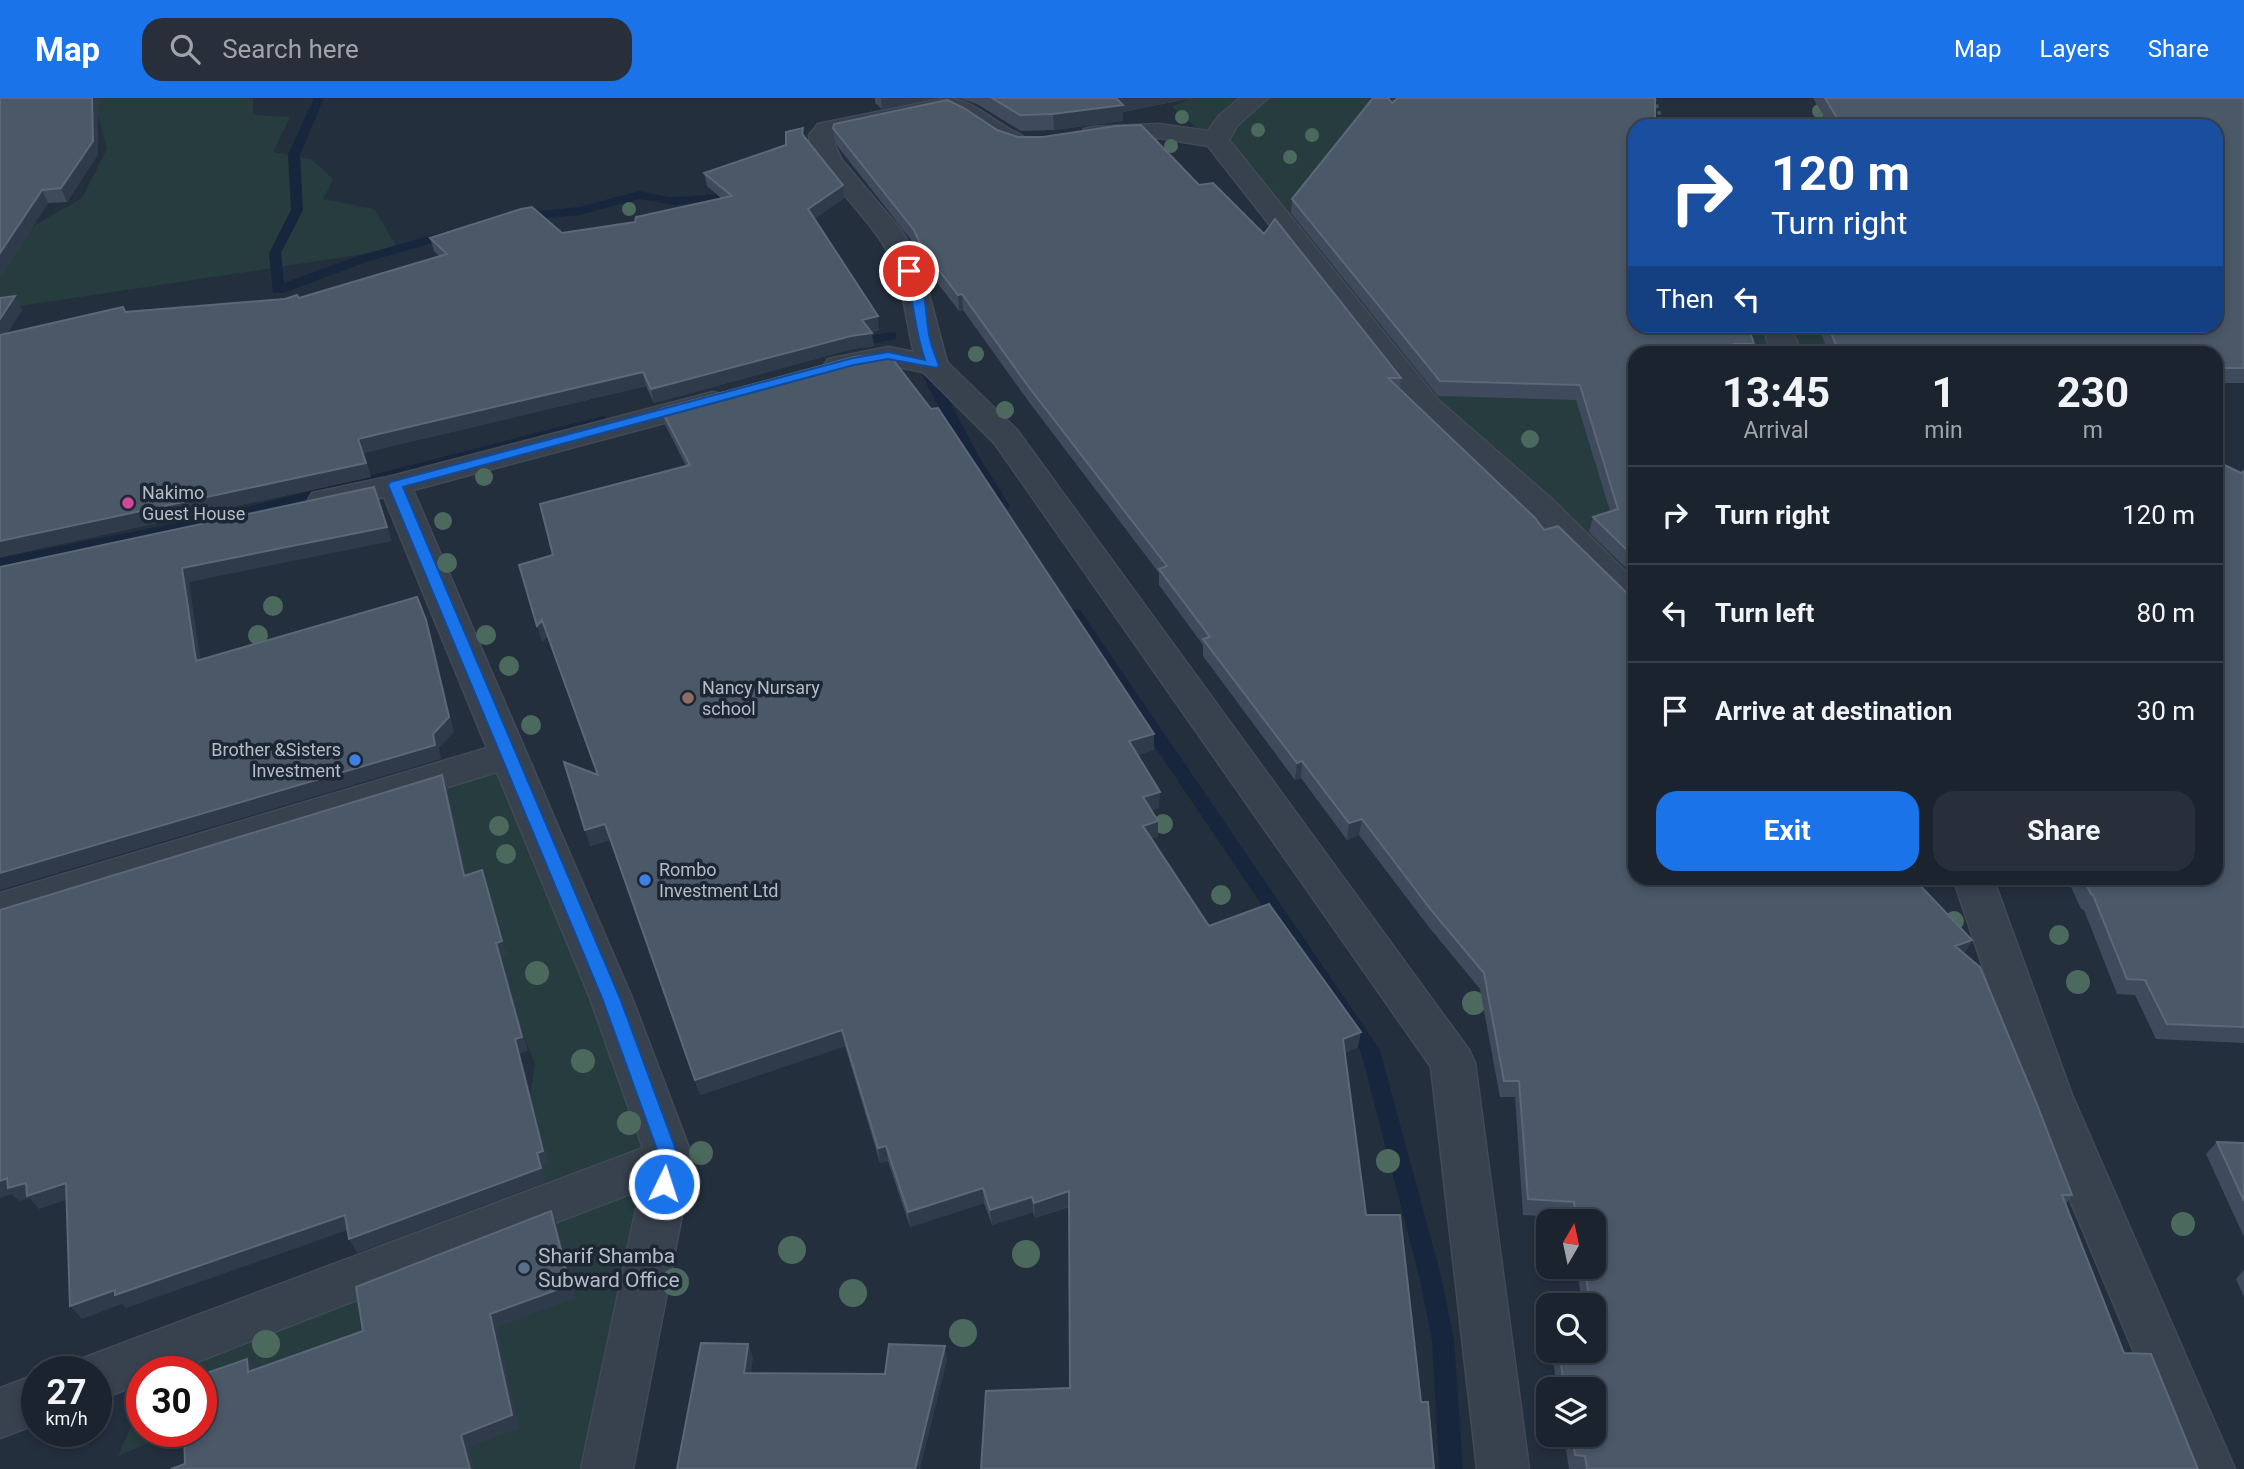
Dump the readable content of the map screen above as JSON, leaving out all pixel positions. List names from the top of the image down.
{
  "places": [
    "Nakimo Guest House",
    "Nancy Nursary school",
    "Brother &Sisters Investment",
    "Rombo Investment Ltd",
    "Sharif Shamba Subward Office"
  ],
  "north": "top",
  "page": {
    "header": "Map",
    "search": "Search here",
    "nav": ["Map", "Layers", "Share"],
    "turn": ["120 m", "Turn right"],
    "then": "Then",
    "eta": [
      "13:45",
      "Arrival",
      "1",
      "min",
      "230",
      "m"
    ],
    "list": [
      {
        "name": "Turn right",
        "value": "120 m"
      },
      {
        "name": "Turn left",
        "value": "80 m"
      },
      {
        "name": "Arrive at destination",
        "value": "30 m"
      }
    ],
    "buttons": ["Exit", "Share"],
    "speed": "27 km/h",
    "limit": "30"
  }
}
